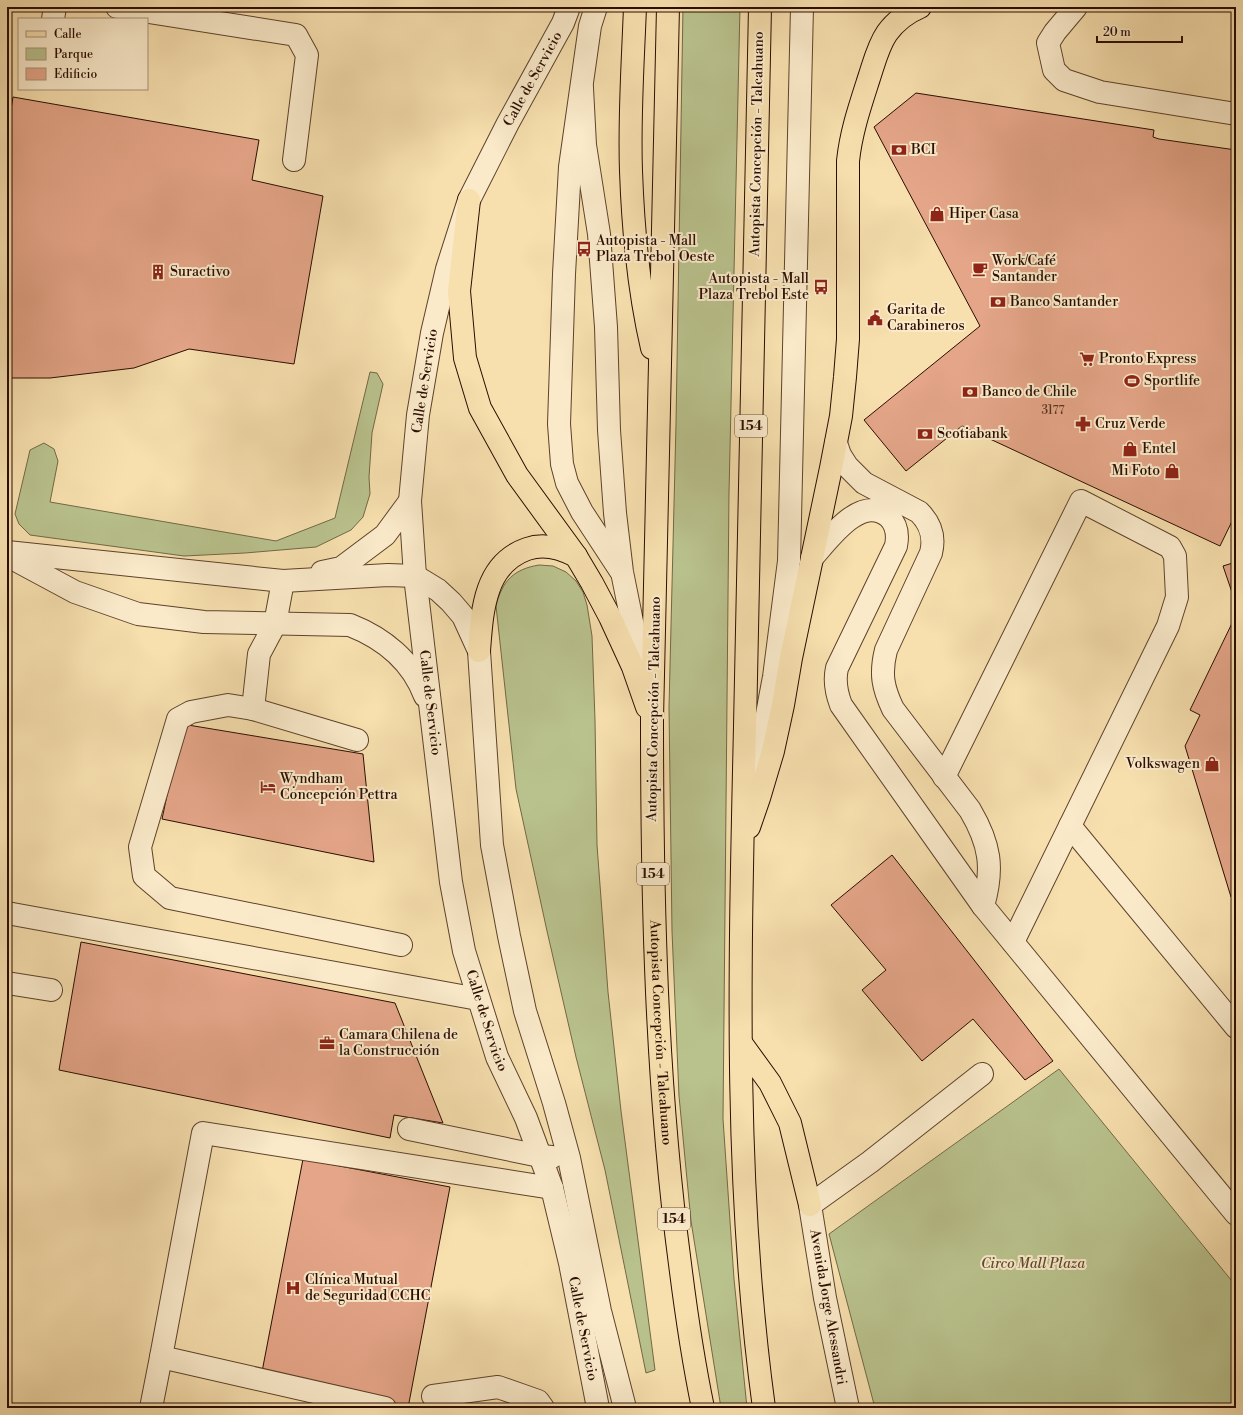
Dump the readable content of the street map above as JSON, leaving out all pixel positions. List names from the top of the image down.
{
  "streets": {
    "main road": ["Autopista Concepción - Talcahuano", "154"],
    "street": ["Calle de Servicio", "Avenida Jorge Alessandri"]
  },
  "parks": ["Circo Mall Plaza"],
  "places": {
    "bank": [
      "BCI",
      "Banco Santander",
      "Banco de Chile",
      "Scotiabank"
    ],
    "shop": [
      "Hiper Casa",
      "Entel",
      "Mi Foto",
      "Volkswagen"
    ],
    "bus stop": ["Autopista - Mall Plaza Trebol Oeste", "Autopista - Mall Plaza Trebol Este"],
    "cafe": ["Work/Café Santander"],
    "building": ["Suractivo"],
    "public building": ["Garita de Carabineros"],
    "supermarket": ["Pronto Express"],
    "sports": ["Sportlife"],
    "pharmacy": ["Cruz Verde"],
    "hotel": ["Wyndham Concepción Pettra"],
    "office": ["Camara Chilena de la Construcción"],
    "hospital": ["Clínica Mutual de Seguridad CCHC"]
  },
  "house_numbers": ["3177"],
  "legend": ["Calle", "Parque", "Edificio"],
  "scale_bar": "20 m"
}
